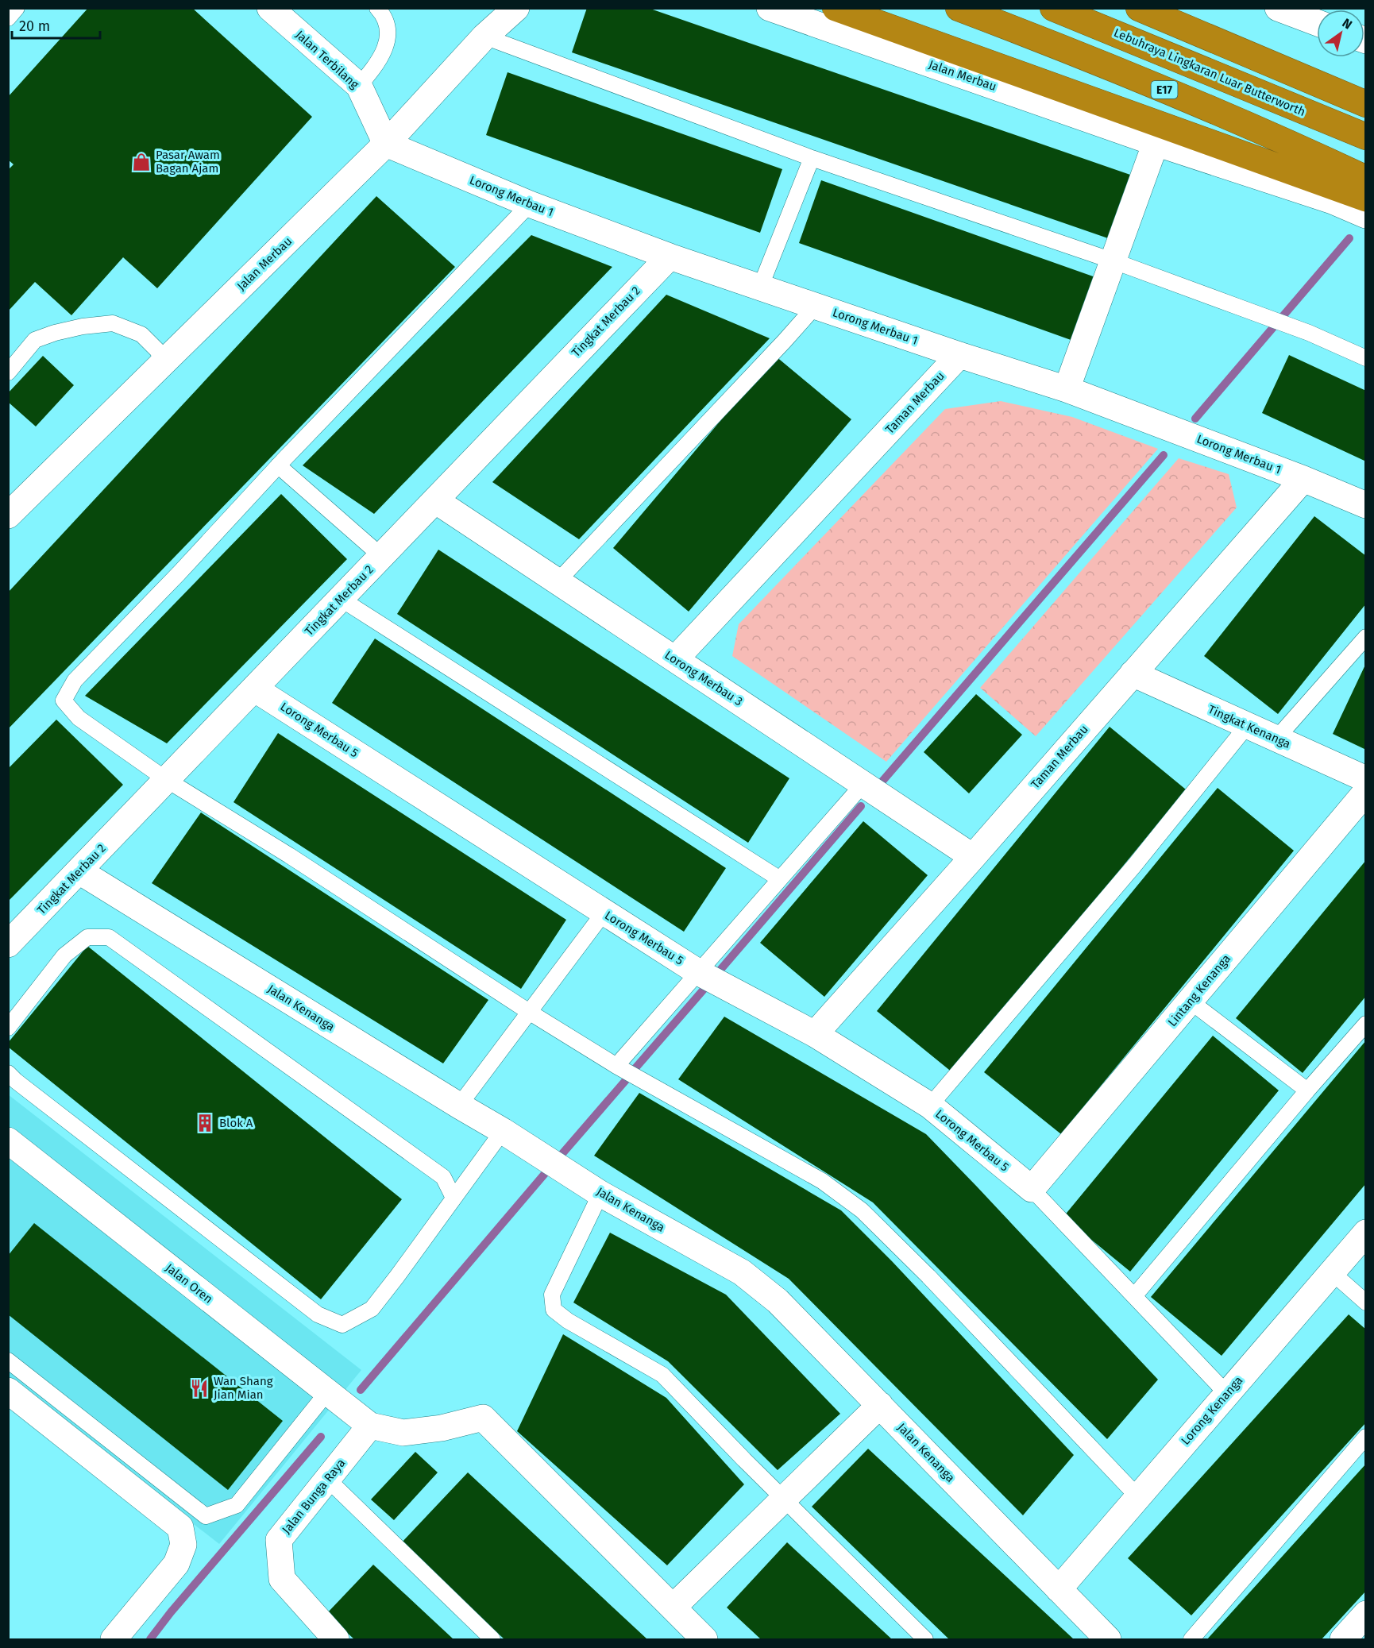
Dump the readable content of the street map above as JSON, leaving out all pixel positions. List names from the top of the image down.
{
  "streets": {
    "highway": ["Lebuhraya Lingkaran Luar Butterworth", "E17"],
    "street": [
      "Jalan Terbilang",
      "Jalan Merbau",
      "Lorong Merbau 1",
      "Tingkat Merbau 2",
      "Taman Merbau",
      "Lorong Merbau 3",
      "Tingkat Kenanga",
      "Lorong Merbau 5",
      "Lintang Kenanga",
      "Jalan Kenanga",
      "Jalan Oren",
      "Lorong Kenanga",
      "Jalan Bunga Raya"
    ]
  },
  "crossings": [
    ["Jalan Terbilang", "Jalan Merbau"],
    ["Jalan Terbilang", "Lorong Merbau 1"],
    ["Jalan Merbau", "Lorong Merbau 1"],
    ["Lorong Merbau 1", "Tingkat Merbau 2"],
    ["Lorong Merbau 1", "Taman Merbau"],
    ["Tingkat Merbau 2", "Lorong Merbau 3"],
    ["Tingkat Merbau 2", "Lorong Merbau 5"],
    ["Tingkat Merbau 2", "Jalan Kenanga"],
    ["Taman Merbau", "Lorong Merbau 3"],
    ["Taman Merbau", "Tingkat Kenanga"],
    ["Taman Merbau", "Lorong Merbau 5"],
    ["Lorong Merbau 5", "Lintang Kenanga"],
    ["Jalan Kenanga", "Lorong Kenanga"],
    ["Jalan Oren", "Jalan Bunga Raya"]
  ],
  "places": {
    "shop": ["Pasar Awam Bagan Ajam"],
    "building": ["Blok A"],
    "restaurant": ["Wan Shang Jian Mian"]
  },
  "scale_bar": "20 m",
  "north": "top right"
}
